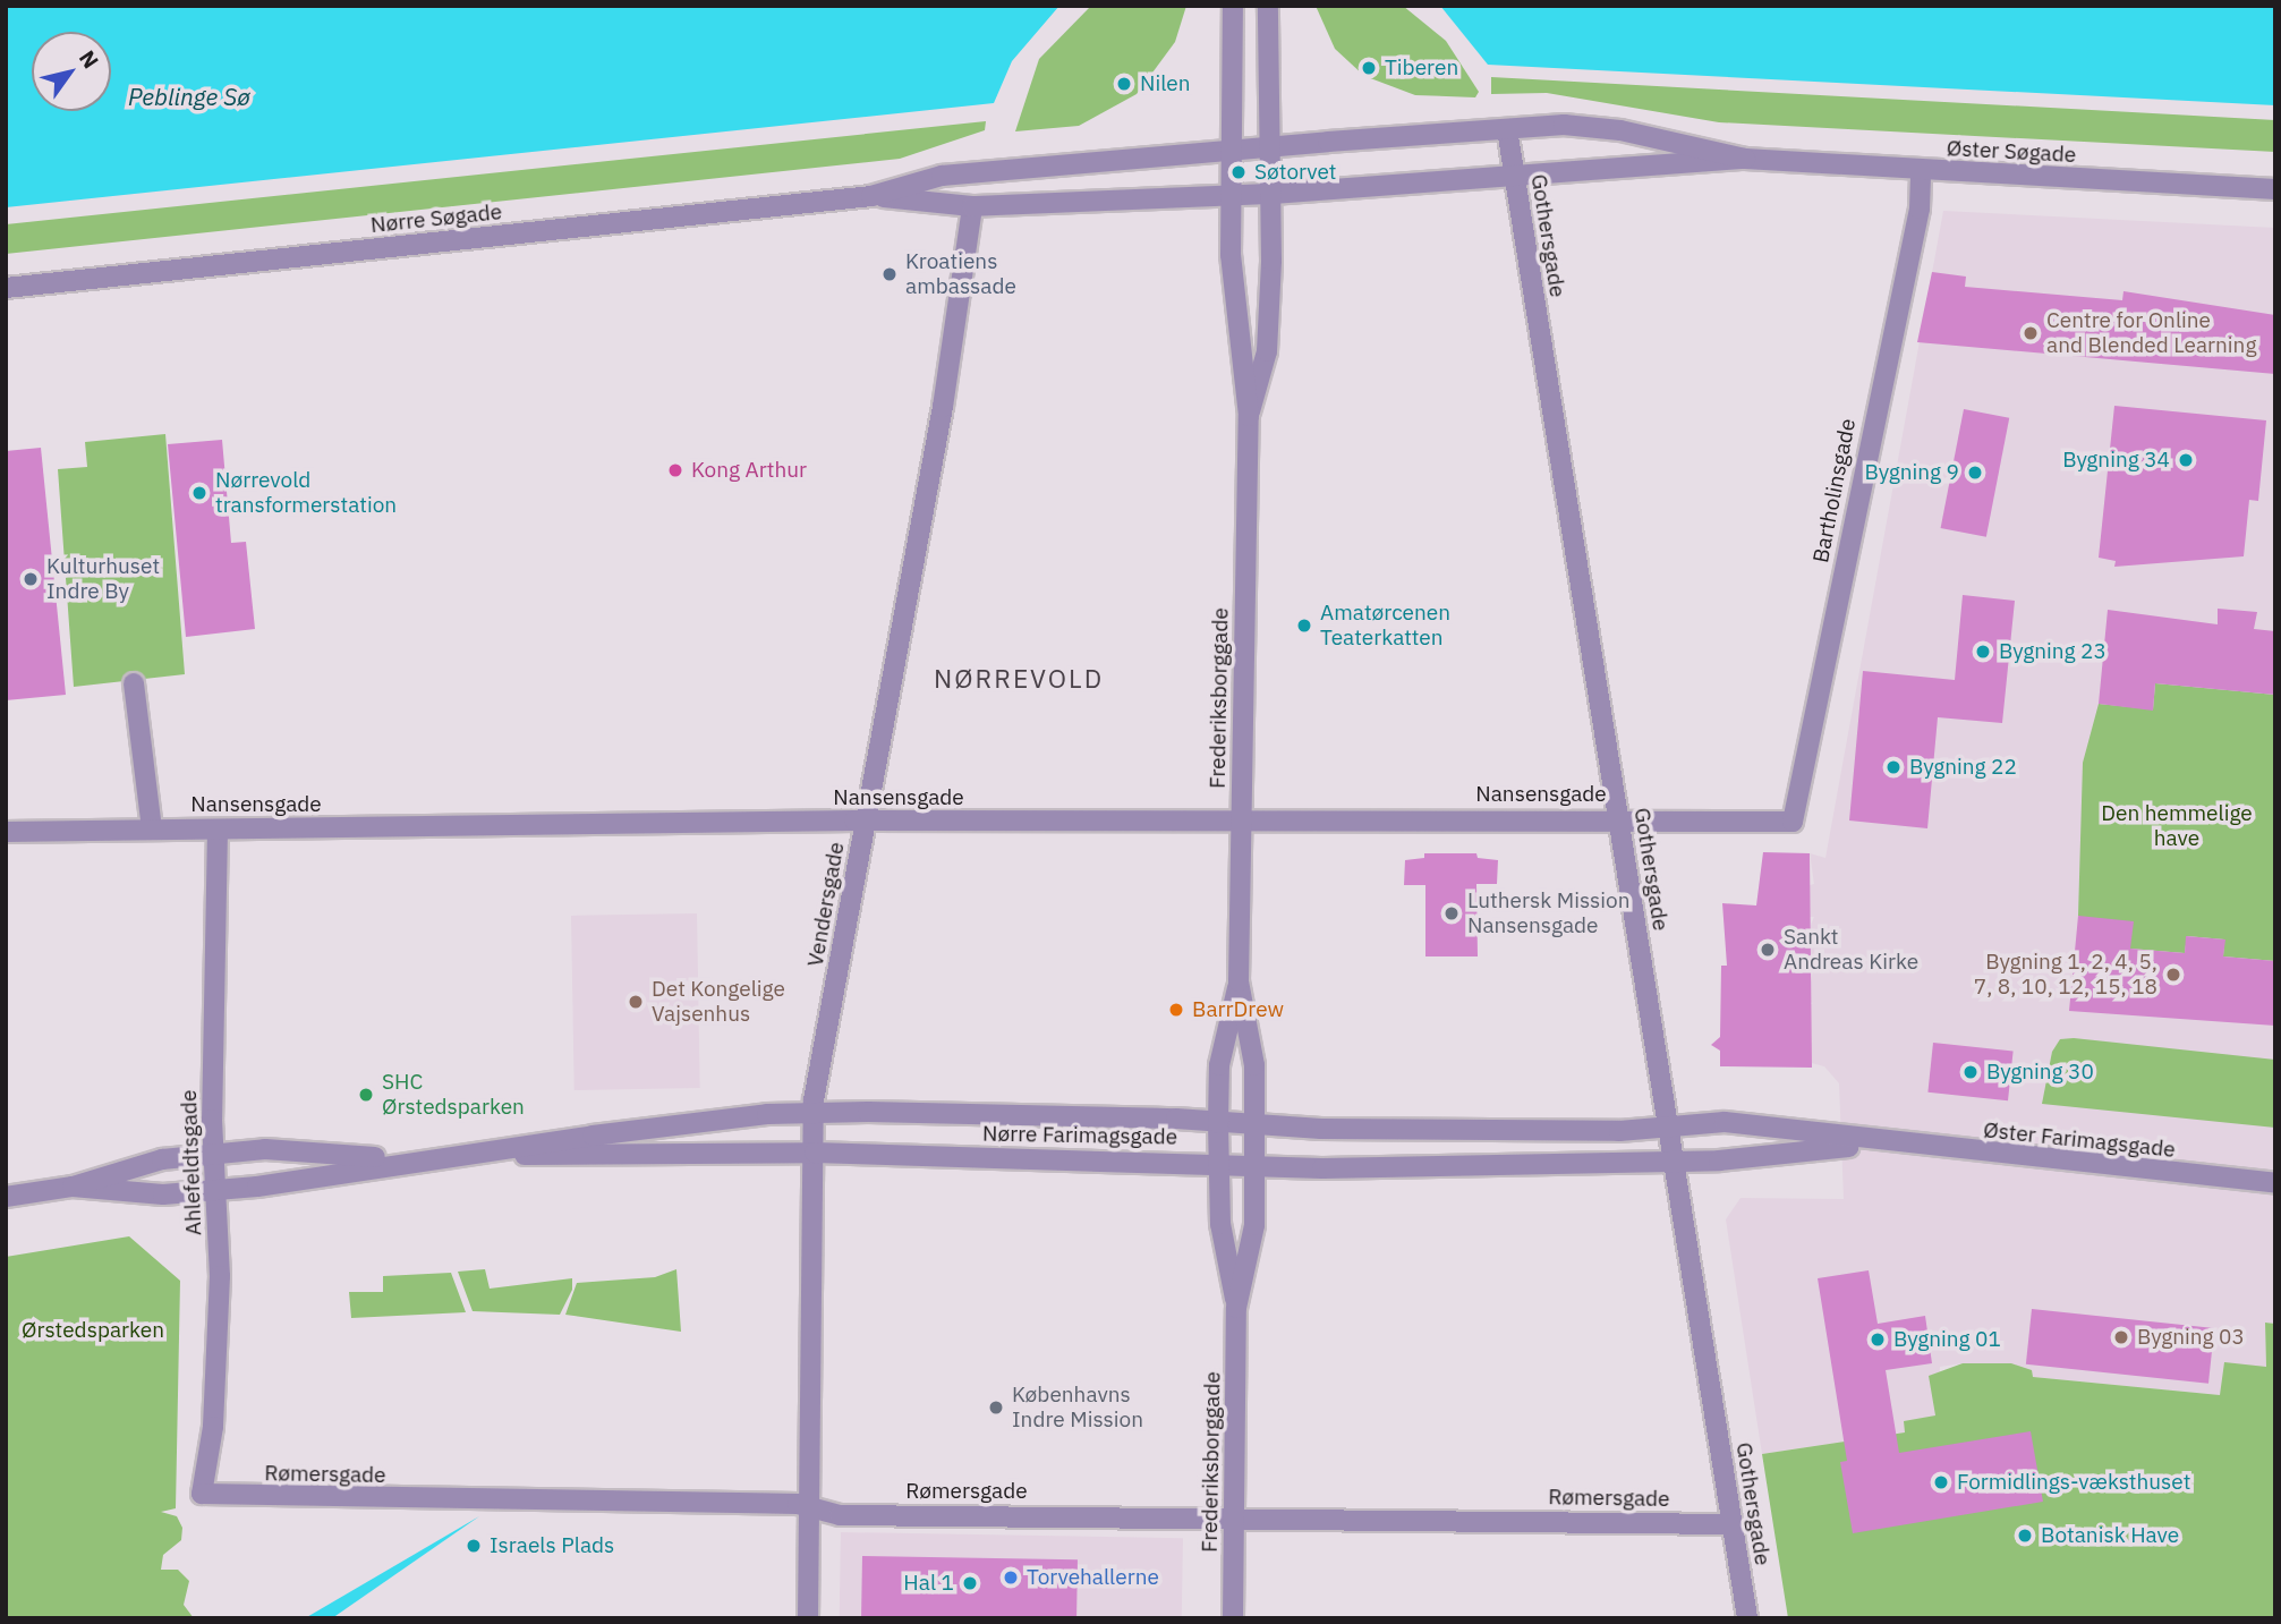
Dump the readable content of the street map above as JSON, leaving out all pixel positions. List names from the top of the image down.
{
  "streets": {
    "street": [
      "Øster Søgade",
      "Nørre Søgade",
      "Gothersgade",
      "Bartholinsgade",
      "Frederiksborggade",
      "Nansensgade",
      "Vendersgade",
      "Nørre Farimagsgade",
      "Øster Farimagsgade",
      "Ahlefeldtsgade",
      "Rømersgade"
    ]
  },
  "crossings": [
    ["Øster Søgade", "Bartholinsgade"],
    ["Gothersgade", "Nansensgade"],
    ["Gothersgade", "Nørre Farimagsgade"],
    ["Gothersgade", "Øster Farimagsgade"],
    ["Gothersgade", "Rømersgade"],
    ["Bartholinsgade", "Nansensgade"],
    ["Frederiksborggade", "Nansensgade"],
    ["Frederiksborggade", "Nørre Farimagsgade"],
    ["Frederiksborggade", "Rømersgade"],
    ["Nansensgade", "Vendersgade"],
    ["Nansensgade", "Ahlefeldtsgade"],
    ["Vendersgade", "Nørre Farimagsgade"],
    ["Vendersgade", "Rømersgade"],
    ["Nørre Farimagsgade", "Øster Farimagsgade"],
    ["Nørre Farimagsgade", "Ahlefeldtsgade"],
    ["Ahlefeldtsgade", "Rømersgade"]
  ],
  "districts": ["NØRREVOLD"],
  "water": ["Peblinge Sø"],
  "parks": ["Den hemmelige have", "Ørstedsparken"],
  "places": [
    "Tiberen",
    "Nilen",
    "Søtorvet",
    "Kroatiens ambassade",
    "Centre for Online and Blended Learning",
    "Bygning 34",
    "Kong Arthur",
    "Bygning 9",
    "Nørrevold transformerstation",
    "Kulturhuset Indre By",
    "Amatørcenen Teaterkatten",
    "Bygning 23",
    "Bygning 22",
    "Luthersk Mission Nansensgade",
    "Sankt Andreas Kirke",
    "Bygning 1, 2, 4, 5, 7, 8, 10, 12, 15, 18",
    "Det Kongelige Vajsenhus",
    "BarrDrew",
    "Bygning 30",
    "SHC Ørstedsparken",
    "Bygning 03",
    "Bygning 01",
    "Københavns Indre Mission",
    "Formidlings-væksthuset",
    "Botanisk Have",
    "Israels Plads",
    "Torvehallerne",
    "Hal 1"
  ],
  "north": "top right"
}
